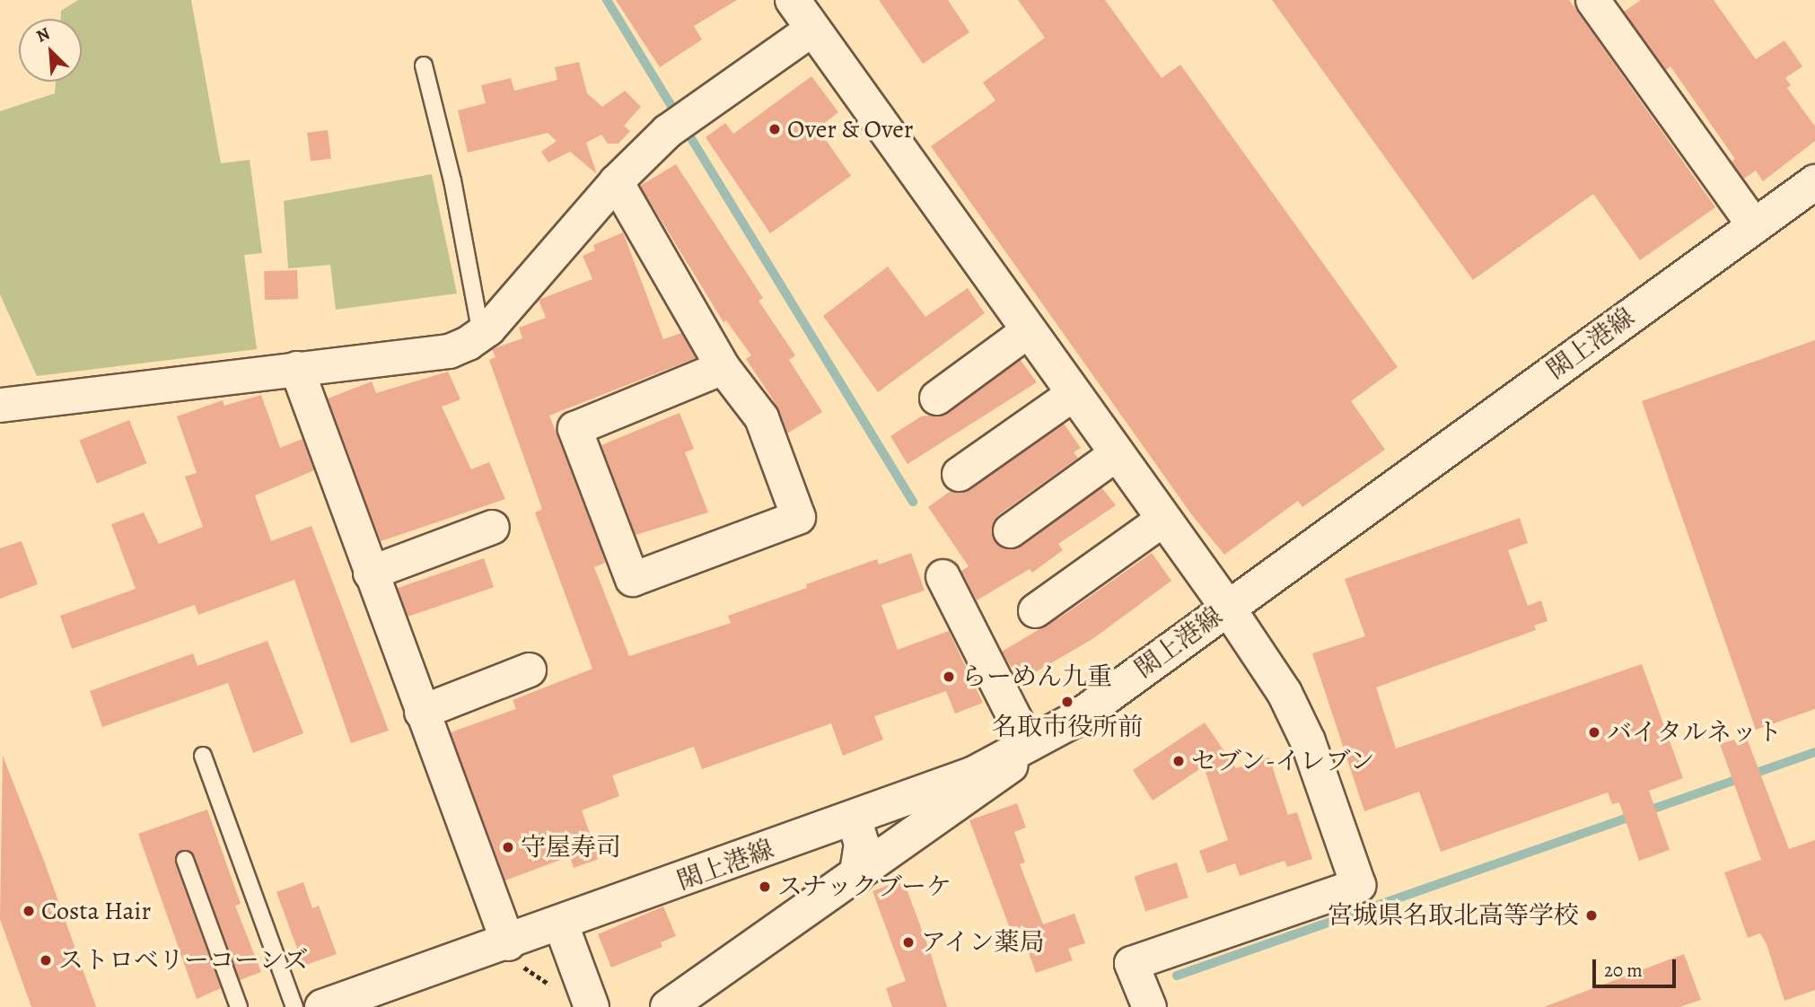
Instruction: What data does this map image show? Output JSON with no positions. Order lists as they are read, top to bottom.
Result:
{
  "streets": {
    "main road": ["閖上港線"]
  },
  "places": [
    "Over & Over",
    "らーめん九重",
    "名取市役所前",
    "バイタルネット",
    "セブン-イレブン",
    "守屋寿司",
    "スナックブーケ",
    "Costa Hair",
    "宮城県名取北高等学校",
    "アイン薬局",
    "ストロベリーコーンズ"
  ],
  "scale_bar": "20 m",
  "north": "top left"
}
